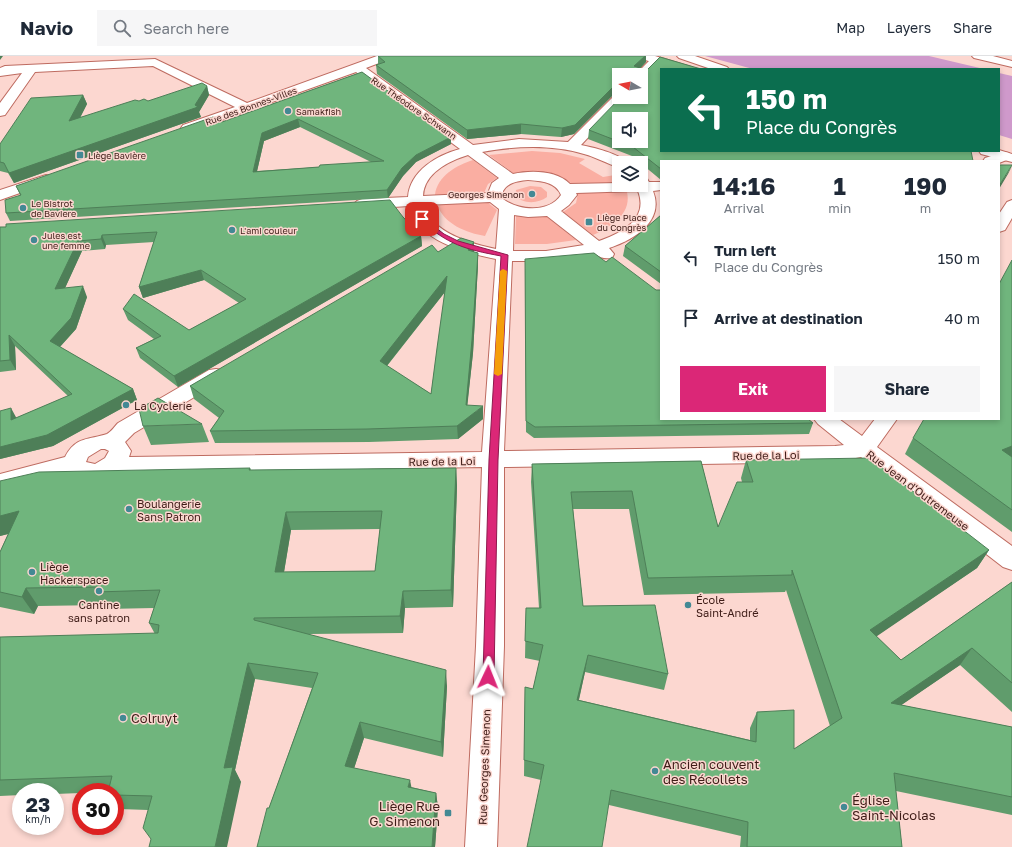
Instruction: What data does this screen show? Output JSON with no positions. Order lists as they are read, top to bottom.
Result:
{
  "streets": {
    "street": [
      "Rue des Bonnes-Villes",
      "Rue Théodore Schwann",
      "Rue de la Loi",
      "Rue Jean d'Outremeuse",
      "Rue Georges Simenon"
    ]
  },
  "crossings": [
    ["Rue des Bonnes-Villes", "Rue Théodore Schwann"],
    ["Rue de la Loi", "Rue Jean d'Outremeuse"],
    ["Rue de la Loi", "Rue Georges Simenon"]
  ],
  "places": {
    "other": [
      "Samakfish",
      "Georges Simenon",
      "Le Bistrot de Baviere",
      "L'ami couleur",
      "Jules est une femme",
      "La Cyclerie",
      "Boulangerie Sans Patron",
      "Liège Hackerspace",
      "Cantine sans patron",
      "École Saint-André",
      "Colruyt",
      "Ancien couvent des Récollets",
      "Église Saint-Nicolas"
    ],
    "transit": ["Liège Bavière", "Liège Place du Congrès", "Liège Rue G. Simenon"]
  },
  "north": "left",
  "page": {
    "header": "Navio",
    "search": "Search here",
    "nav": ["Map", "Layers", "Share"],
    "turn": ["150 m", "Place du Congrès"],
    "eta": [
      "14:16",
      "Arrival",
      "1",
      "min",
      "190",
      "m"
    ],
    "list": [
      {
        "name": "Turn left",
        "note": "Place du Congrès",
        "value": "150 m"
      },
      {
        "name": "Arrive at destination",
        "value": "40 m"
      }
    ],
    "buttons": ["Exit", "Share"],
    "speed": "23 km/h",
    "limit": "30"
  }
}
